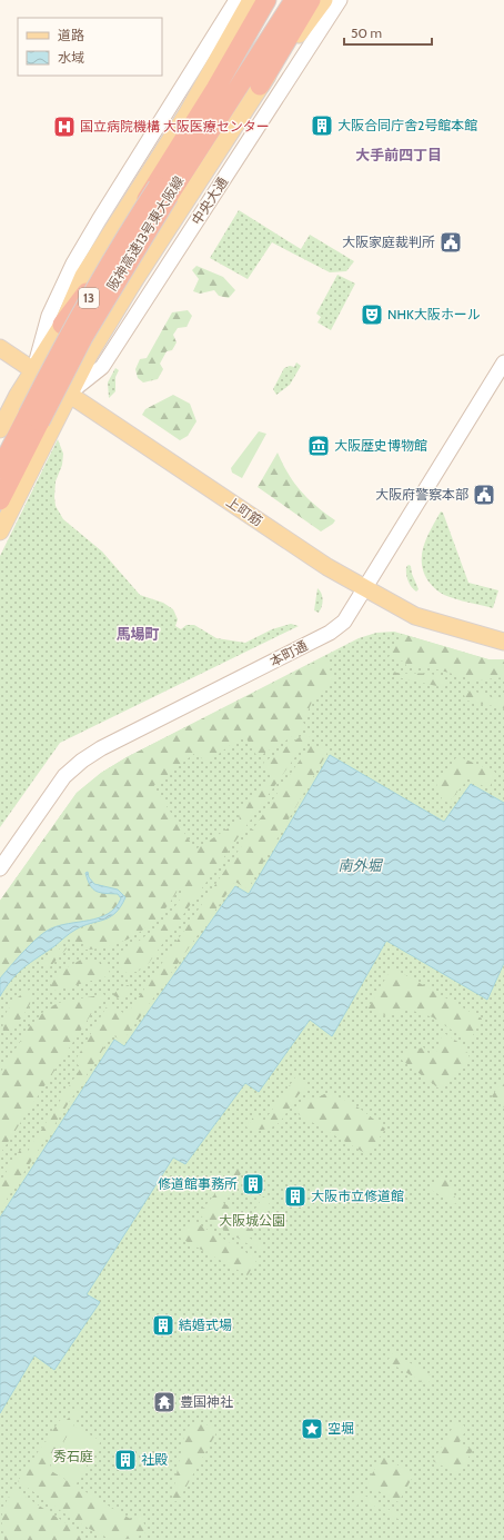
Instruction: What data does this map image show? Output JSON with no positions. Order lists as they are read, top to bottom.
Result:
{
  "streets": {
    "highway": ["阪神高速13号東大阪線", "13"],
    "main road": ["中央大通", "上町筋"],
    "street": ["本町通"]
  },
  "crossings": [
    ["中央大通", "上町筋"],
    ["上町筋", "本町通"]
  ],
  "districts": ["大手前四丁目", "馬場町"],
  "water": ["南外堀"],
  "parks": ["大阪城公園", "秀石庭"],
  "places": {
    "building": [
      "大阪合同庁舎2号館本館",
      "修道館事務所",
      "大阪市立修道館",
      "結婚式場",
      "社殿"
    ],
    "hospital": ["国立病院機構 大阪医療センター"],
    "public building": ["大阪家庭裁判所", "大阪府警察本部"],
    "theatre": ["NHK大阪ホール"],
    "museum": ["大阪歴史博物館"],
    "temple": ["豊国神社"],
    "place": ["空堀"]
  },
  "legend": ["道路", "水域"],
  "scale_bar": "50 m"
}
